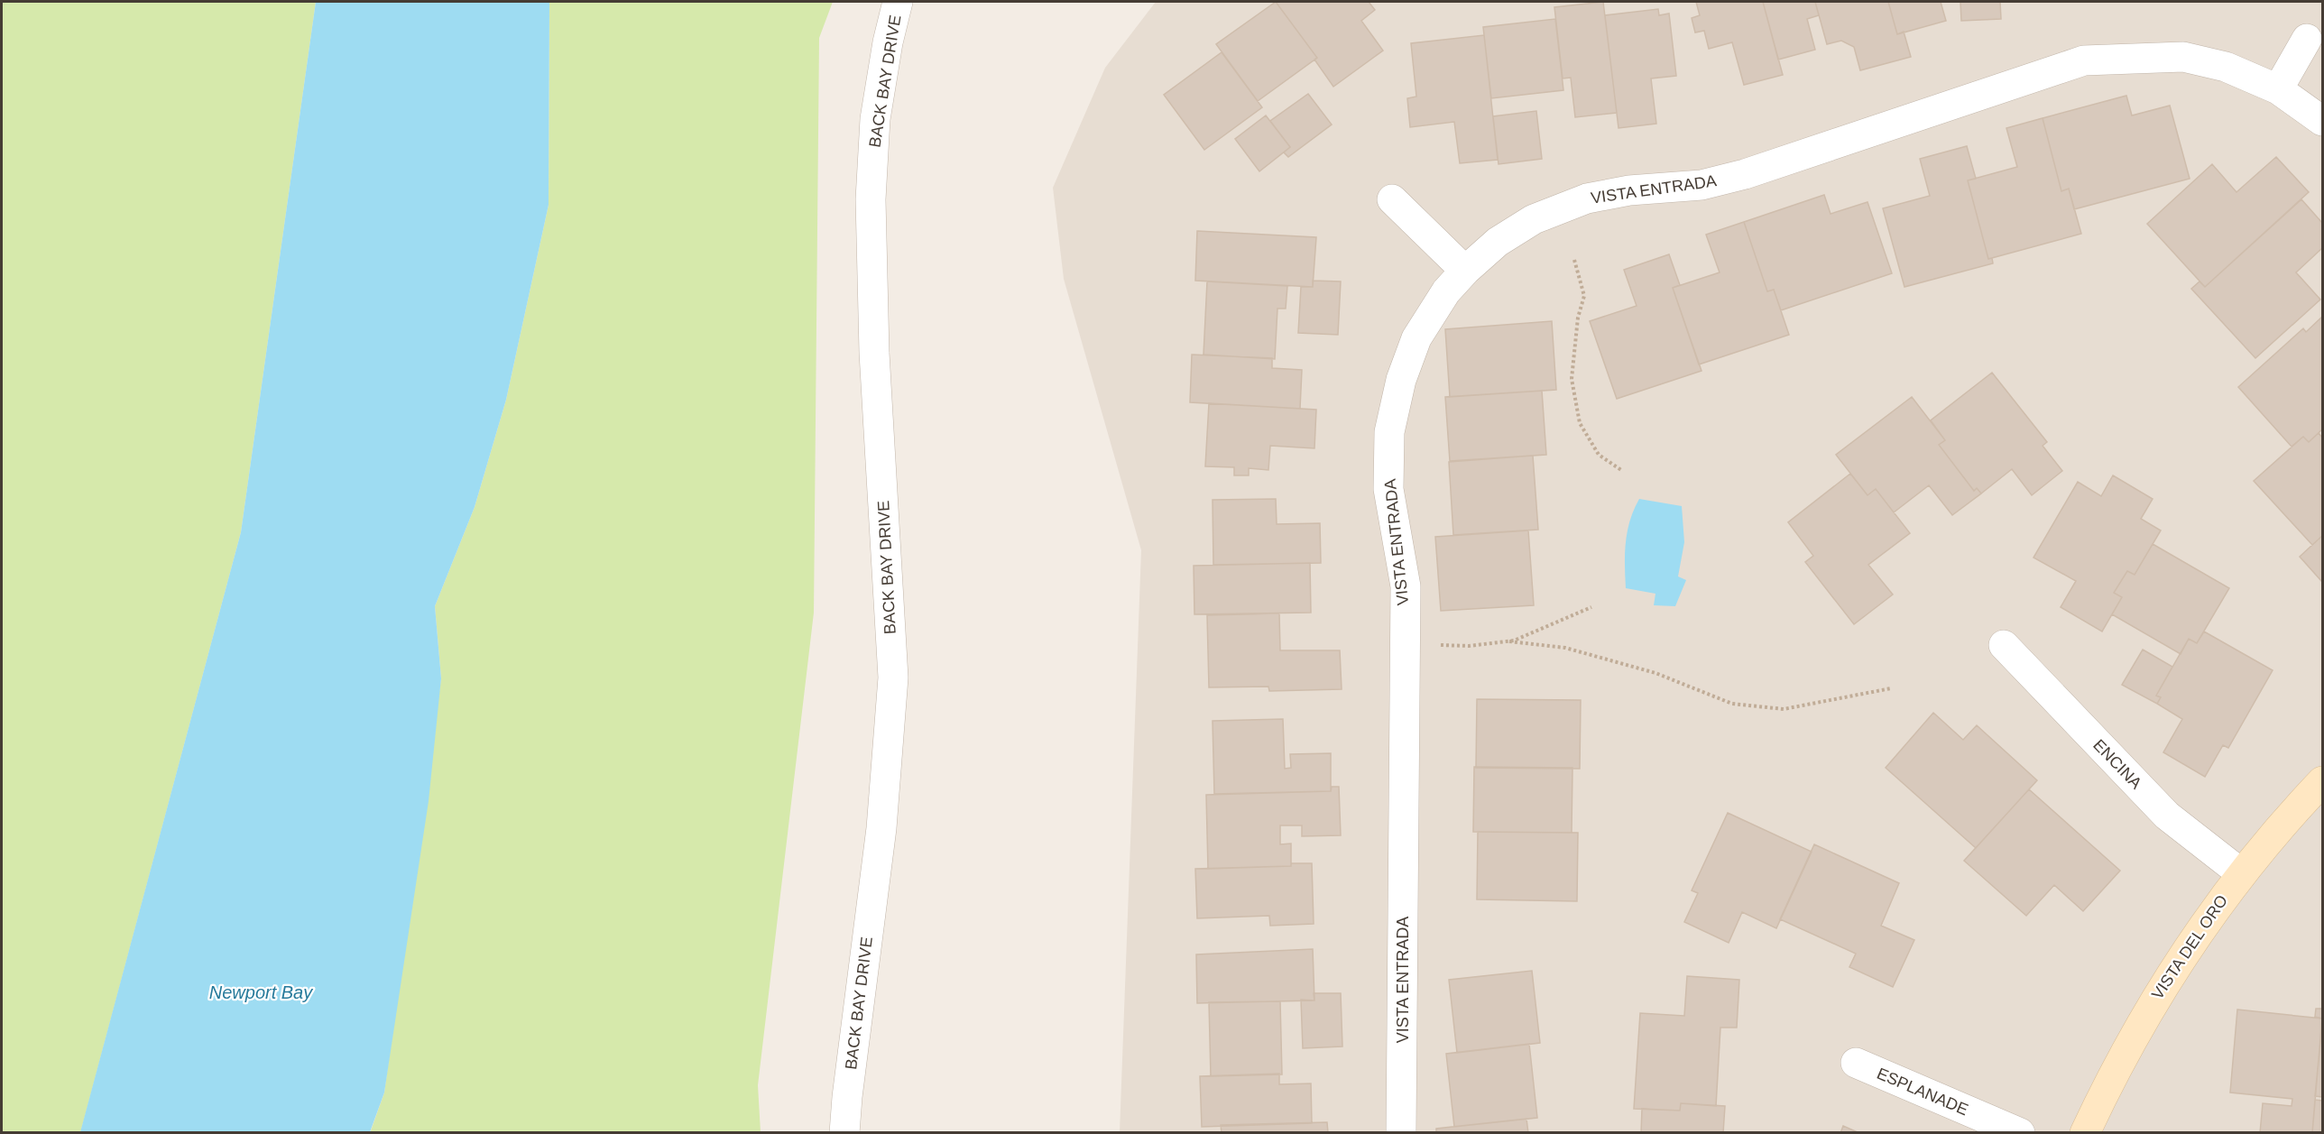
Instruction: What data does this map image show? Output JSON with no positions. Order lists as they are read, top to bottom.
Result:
{
  "streets": {
    "street": [
      "BACK BAY DRIVE",
      "VISTA ENTRADA",
      "ENCINA",
      "VISTA DEL ORO",
      "ESPLANADE"
    ]
  },
  "crossings": [
    ["ENCINA", "VISTA DEL ORO"]
  ],
  "water": ["Newport Bay"]
}
